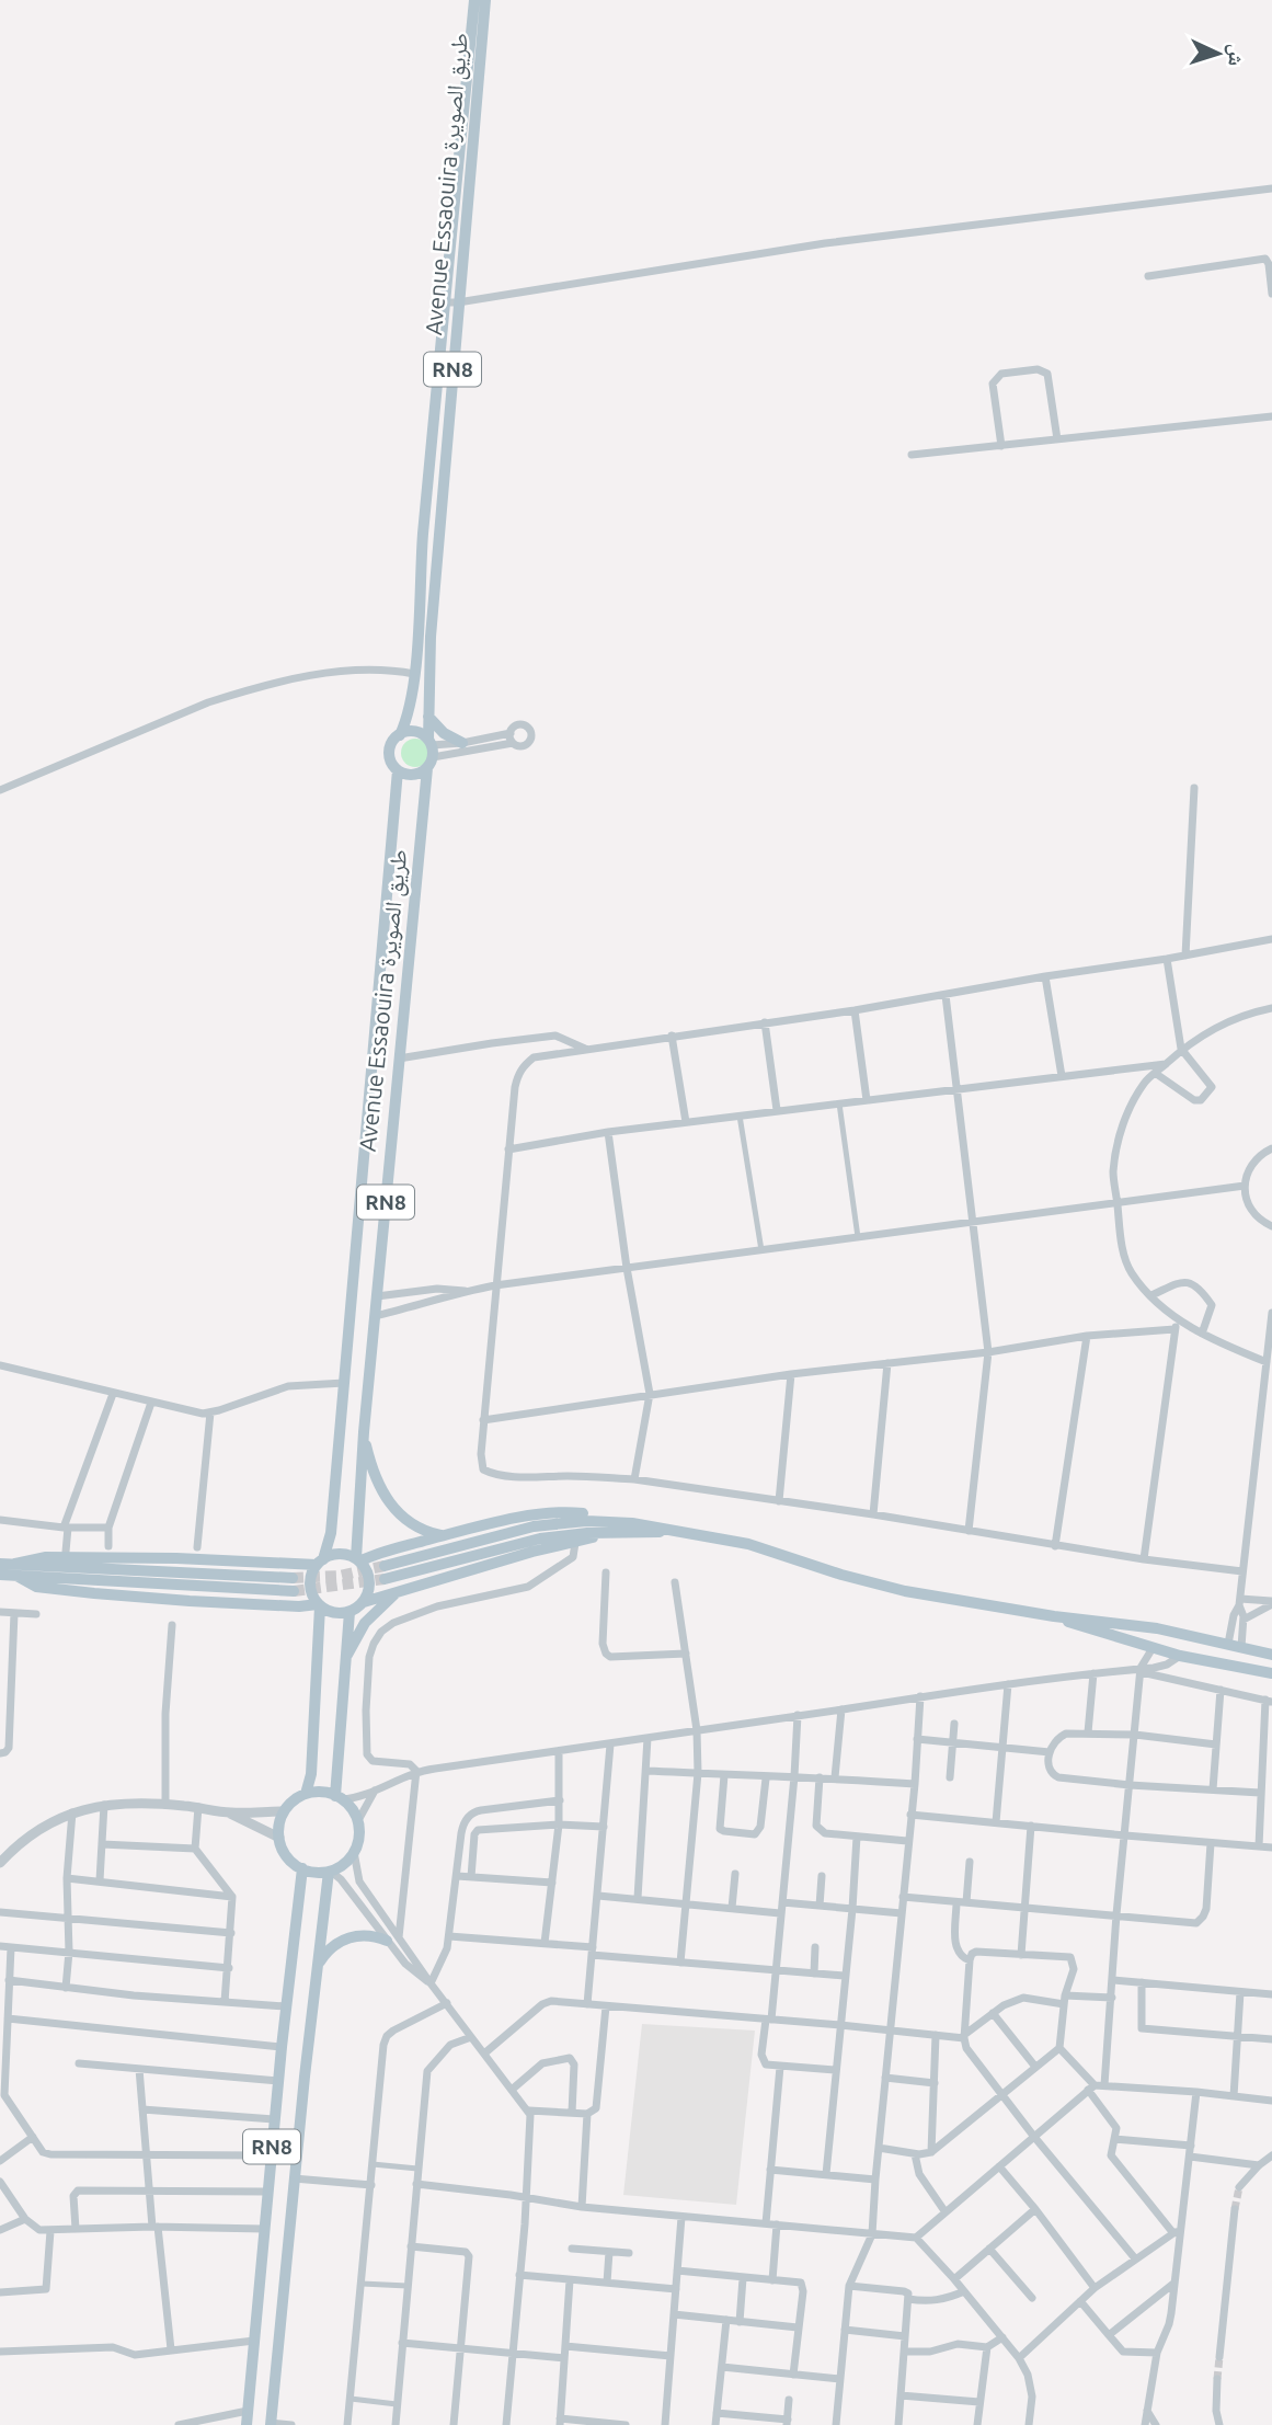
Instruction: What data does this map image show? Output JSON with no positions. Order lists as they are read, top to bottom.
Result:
{
  "streets": {
    "main road": ["Avenue Essaouira طريق الصويرة", "RN8"]
  },
  "crossings": [
    ["Avenue Essaouira طريق الصويرة", "RN8"]
  ],
  "north": "right"
}
